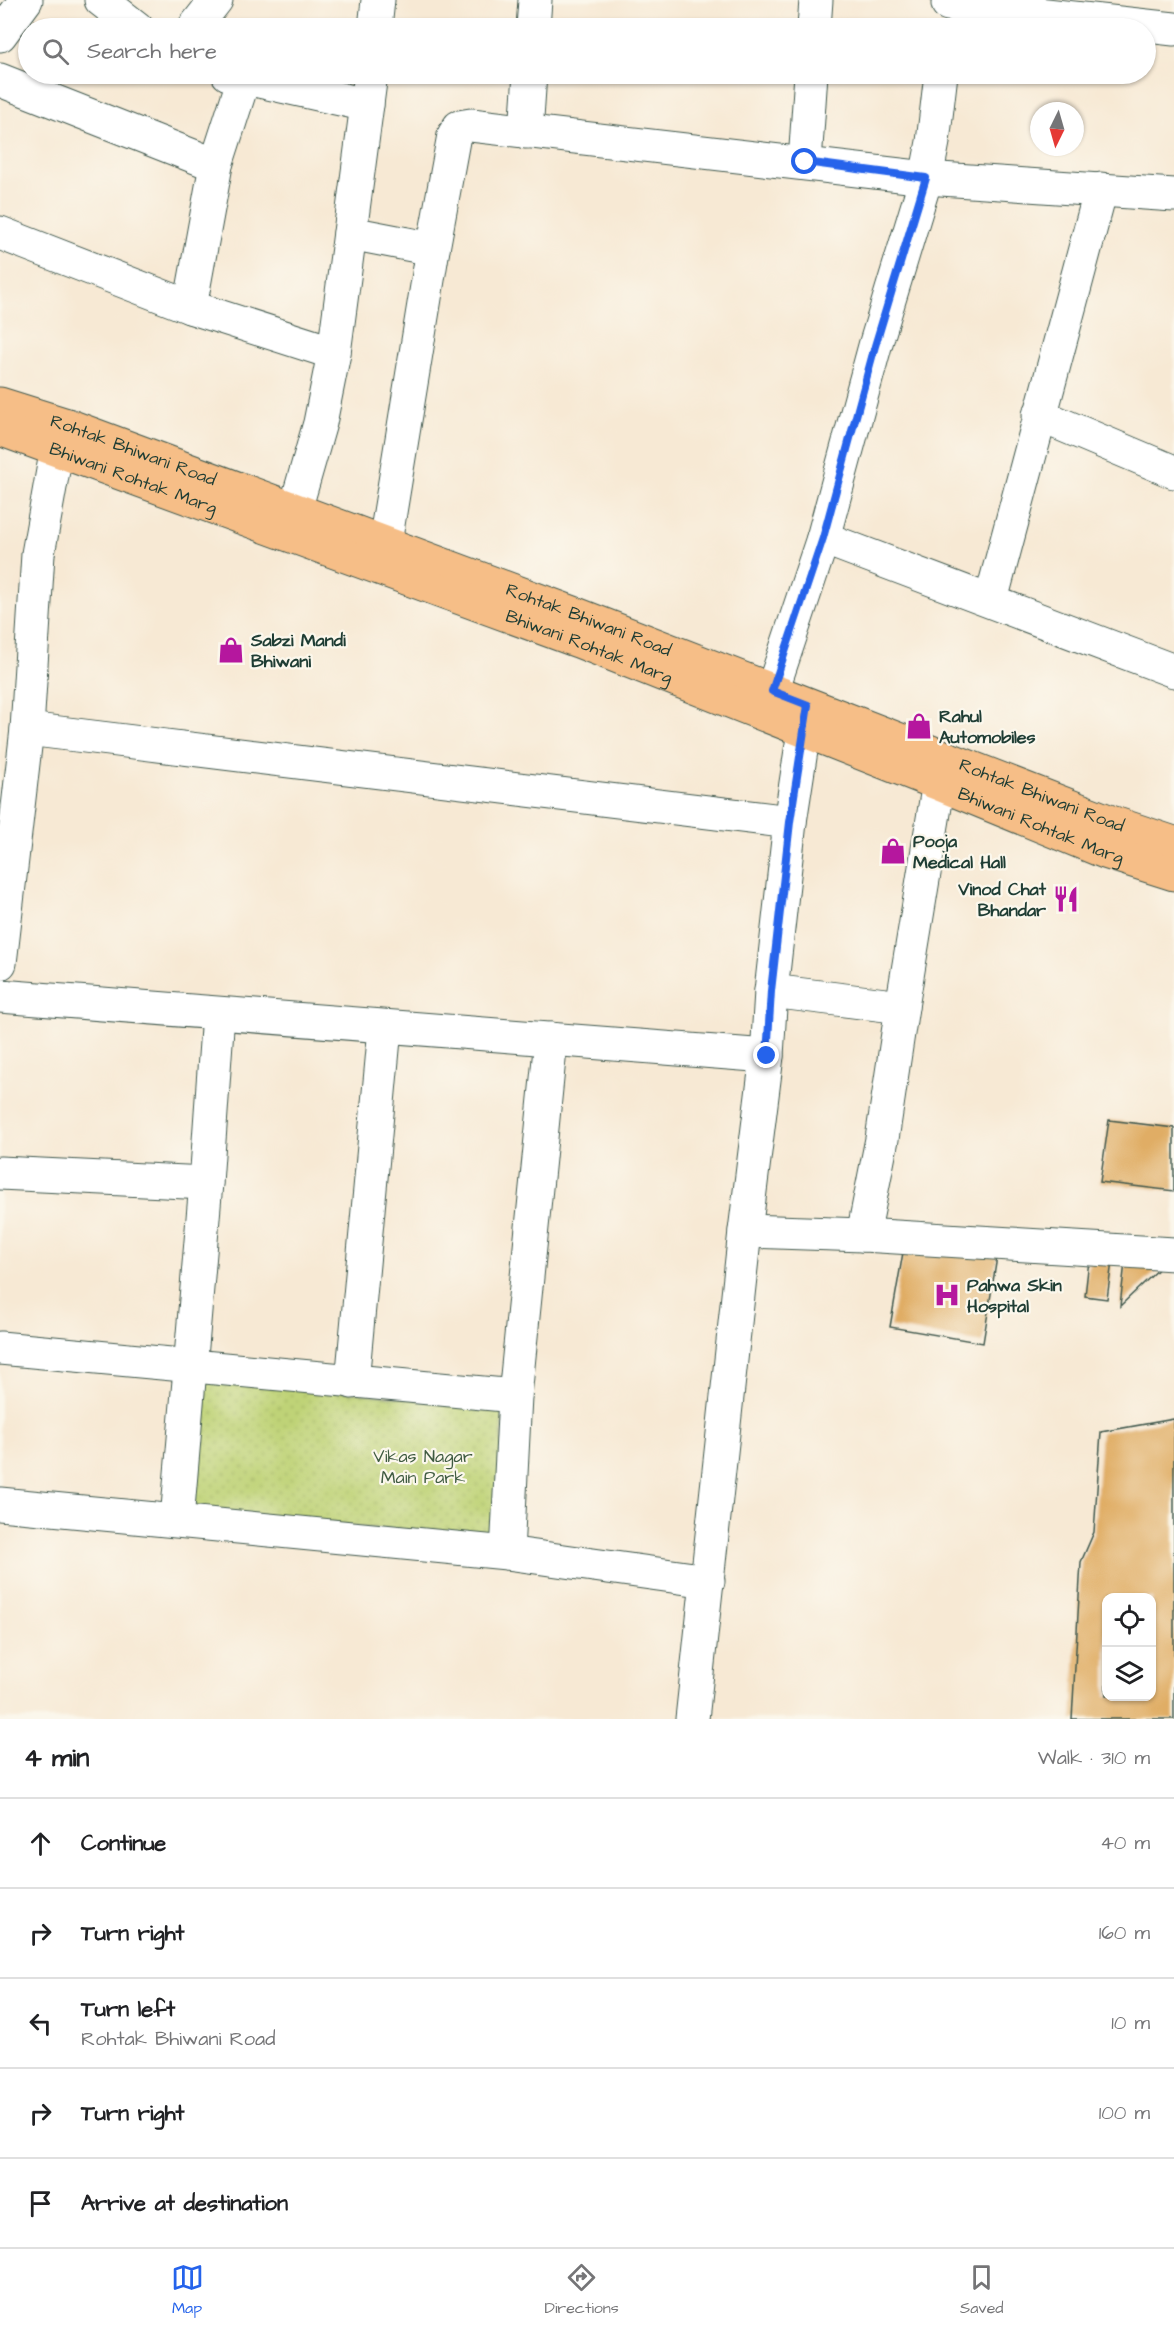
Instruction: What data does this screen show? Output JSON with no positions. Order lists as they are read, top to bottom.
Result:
{
  "streets": {
    "main road": ["Rohtak Bhiwani Road", "Bhiwani Rohtak Marg"]
  },
  "crossings": [
    ["Rohtak Bhiwani Road", "Bhiwani Rohtak Marg"]
  ],
  "parks": ["Vikas Nagar Main Park"],
  "places": {
    "shop": ["Sabzi Mandi Bhiwani", "Rahul Automobiles", "Pooja Medical Hall"],
    "restaurant": ["Vinod Chat Bhandar"],
    "hospital": ["Pahwa Skin Hospital"]
  },
  "north": "bottom",
  "page": {
    "search": "Search here",
    "heading": ["4 min", "Walk · 310 m"],
    "list": [
      ["Continue", "40 m"],
      ["Turn right", "160 m"],
      ["Turn left", "Rohtak Bhiwani Road", "10 m"],
      ["Turn right", "100 m"],
      "Arrive at destination"
    ],
    "nav": ["Map", "Directions", "Saved"]
  }
}
